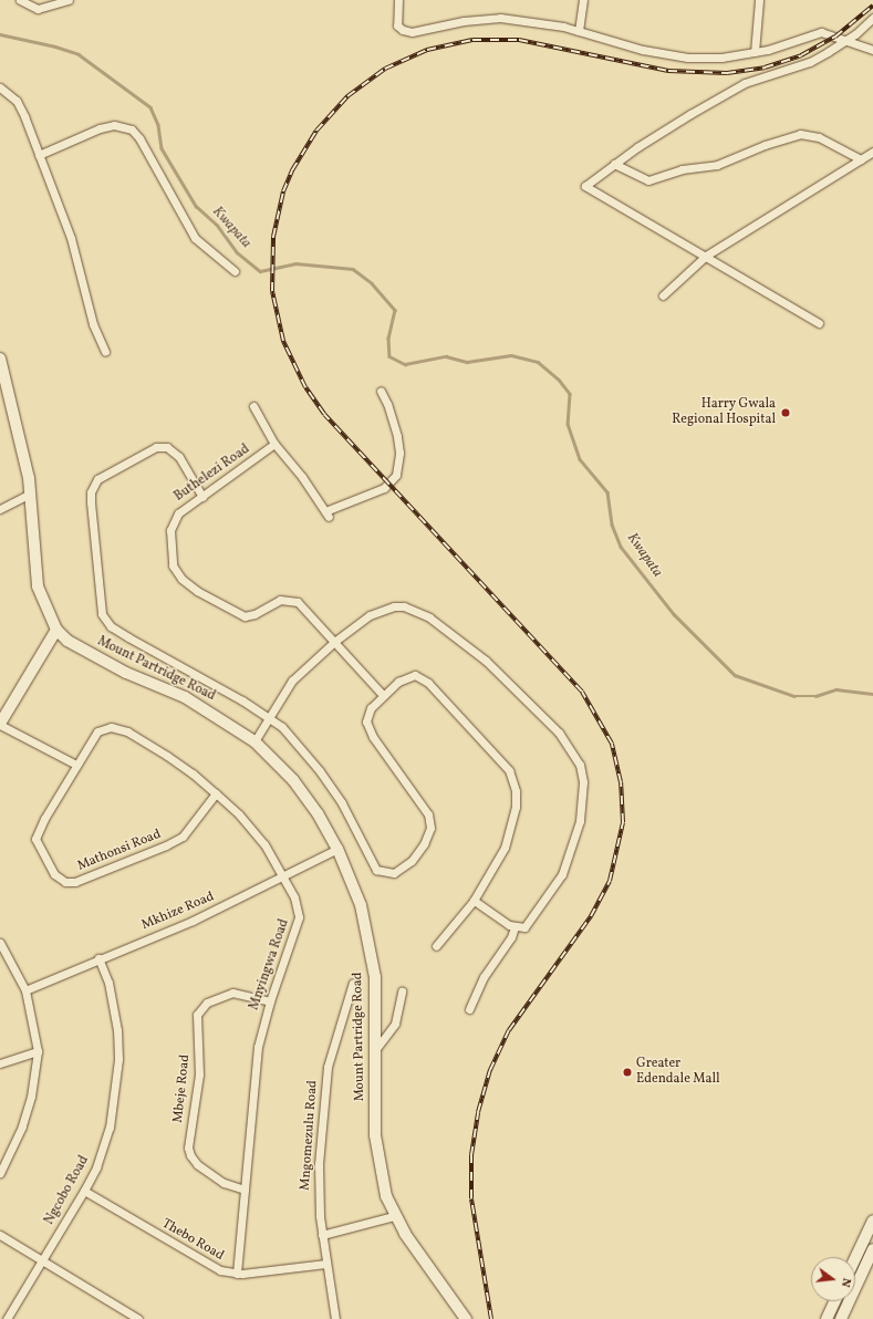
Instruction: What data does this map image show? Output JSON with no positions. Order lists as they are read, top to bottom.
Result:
{
  "streets": {
    "street": [
      "Buthelezi Road",
      "Mount Partridge Road",
      "Mathonsi Road",
      "Mkhize Road",
      "Mnyingwa Road",
      "Mbeje Road",
      "Mngomezulu Road",
      "Ngcobo Road",
      "Thebo Road"
    ]
  },
  "crossings": [
    ["Mount Partridge Road", "Mkhize Road"],
    ["Mathonsi Road", "Mnyingwa Road"],
    ["Mkhize Road", "Mnyingwa Road"],
    ["Mkhize Road", "Ngcobo Road"],
    ["Mnyingwa Road", "Mbeje Road"],
    ["Mnyingwa Road", "Thebo Road"],
    ["Mngomezulu Road", "Thebo Road"],
    ["Ngcobo Road", "Thebo Road"]
  ],
  "water": ["Kwapata"],
  "places": ["Harry Gwala Regional Hospital", "Greater Edendale Mall"],
  "north": "right"
}
